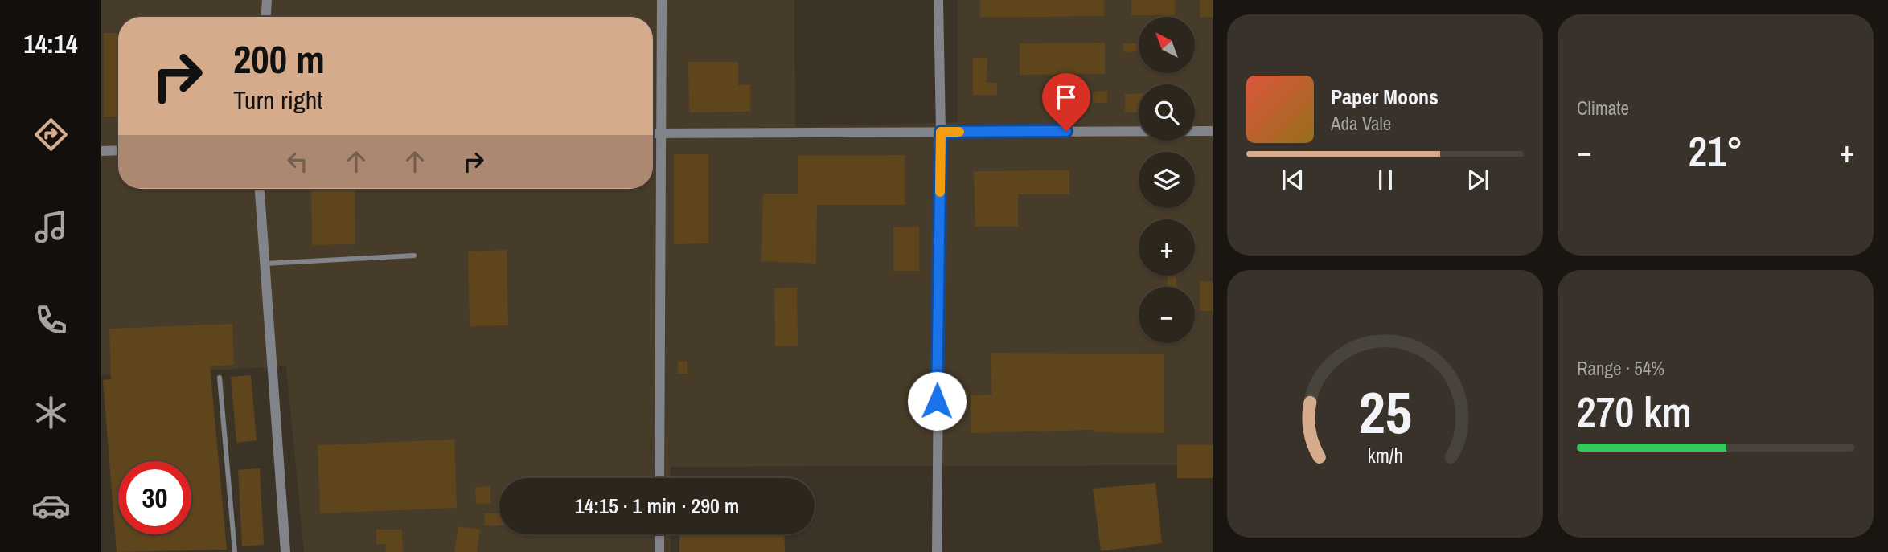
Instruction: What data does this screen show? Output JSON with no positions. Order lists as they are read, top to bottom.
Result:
{
  "north": "top left",
  "page": {
    "tabs": "14:14",
    "tile": [
      "Climate",
      ["Range · 54%", "270 km"]
    ],
    "map_buttons": ["+", "−"],
    "turn": ["200 m", "Turn right"],
    "song": ["Paper Moons", "Ada Vale"],
    "heat": ["−", "21°", "+"],
    "limit": "30",
    "trip": "14:15 · 1 min · 290 m",
    "gauge": ["25", "km/h"]
  }
}
